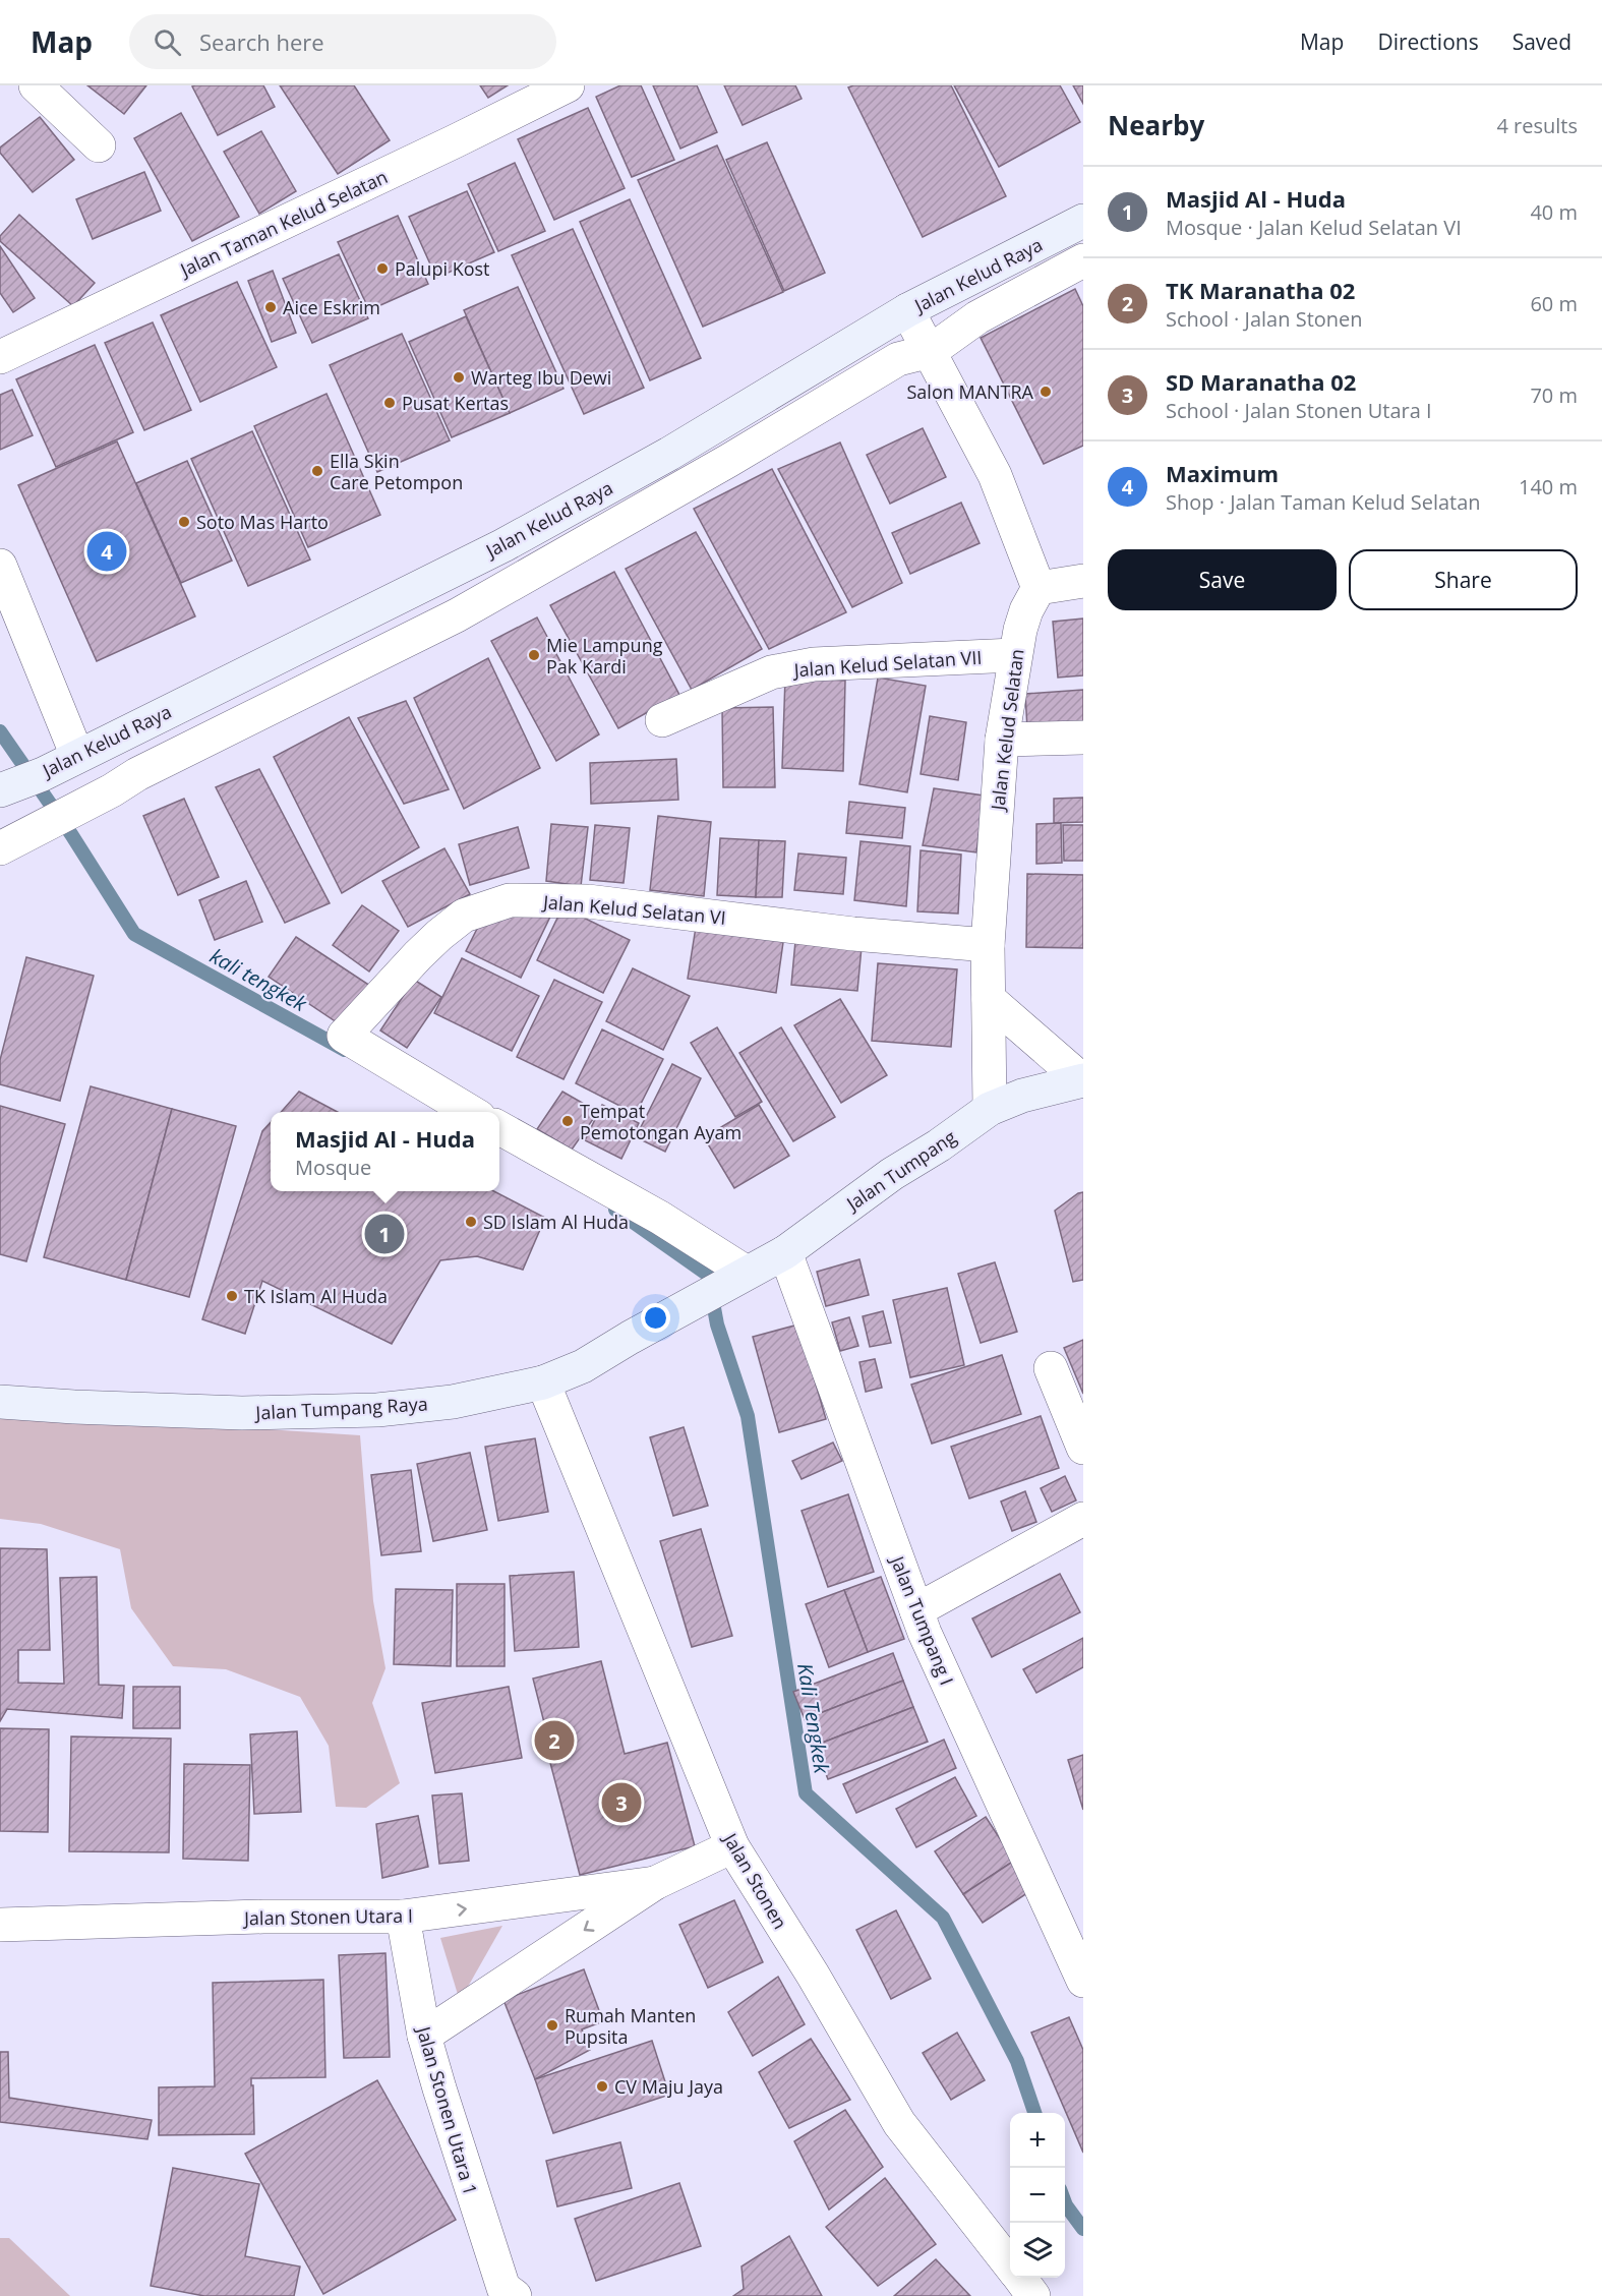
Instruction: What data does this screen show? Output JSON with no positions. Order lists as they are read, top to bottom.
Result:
{
  "streets": {
    "main road": ["Jalan Kelud Raya", "Jalan Tumpang", "Jalan Tumpang Raya"],
    "street": [
      "Jalan Taman Kelud Selatan",
      "Jalan Kelud Selatan VII",
      "Jalan Kelud Selatan",
      "Jalan Kelud Selatan VI",
      "Jalan Tumpang I",
      "Jalan Stonen",
      "Jalan Stonen Utara I",
      "Jalan Stonen Utara 1"
    ]
  },
  "crossings": [
    ["Jalan Kelud Selatan VII", "Jalan Kelud Selatan"],
    ["Jalan Kelud Selatan", "Jalan Kelud Selatan VI"],
    ["Jalan Kelud Selatan", "Jalan Tumpang"],
    ["Jalan Tumpang", "Jalan Tumpang Raya"],
    ["Jalan Tumpang", "Jalan Tumpang I"],
    ["Jalan Tumpang Raya", "Jalan Stonen"],
    ["Jalan Stonen", "Jalan Stonen Utara I"],
    ["Jalan Stonen Utara I", "Jalan Stonen Utara 1"]
  ],
  "water": ["kali tengkek", "Kali Tengkek"],
  "places": [
    "Palupi Kost",
    "Aice Eskrim",
    "Warteg Ibu Dewi",
    "Salon MANTRA",
    "Pusat Kertas",
    "Ella Skin Care Petompon",
    "Soto Mas Harto",
    "Mie Lampung Pak Kardi",
    "Tempat Pemotongan Ayam",
    "SD Islam Al Huda",
    "TK Islam Al Huda",
    "Rumah Manten Pupsita",
    "CV Maju Jaya"
  ],
  "page": {
    "header": "Map",
    "search": "Search here",
    "nav": ["Map", "Directions", "Saved"],
    "heading": ["Nearby", "4 results"],
    "list": [
      {
        "mark": "1",
        "name": "Masjid Al - Huda",
        "note": "Mosque · Jalan Kelud Selatan VI",
        "value": "40 m"
      },
      {
        "mark": "2",
        "name": "TK Maranatha 02",
        "note": "School · Jalan Stonen",
        "value": "60 m"
      },
      {
        "mark": "3",
        "name": "SD Maranatha 02",
        "note": "School · Jalan Stonen Utara I",
        "value": "70 m"
      },
      {
        "mark": "4",
        "name": "Maximum",
        "note": "Shop · Jalan Taman Kelud Selatan",
        "value": "140 m"
      }
    ],
    "pins": [
      "4",
      "1",
      "2",
      "3"
    ],
    "buttons": ["Save", "Share"],
    "popup": ["Masjid Al - Huda", "Mosque"],
    "map_buttons": ["+", "−"]
  }
}
